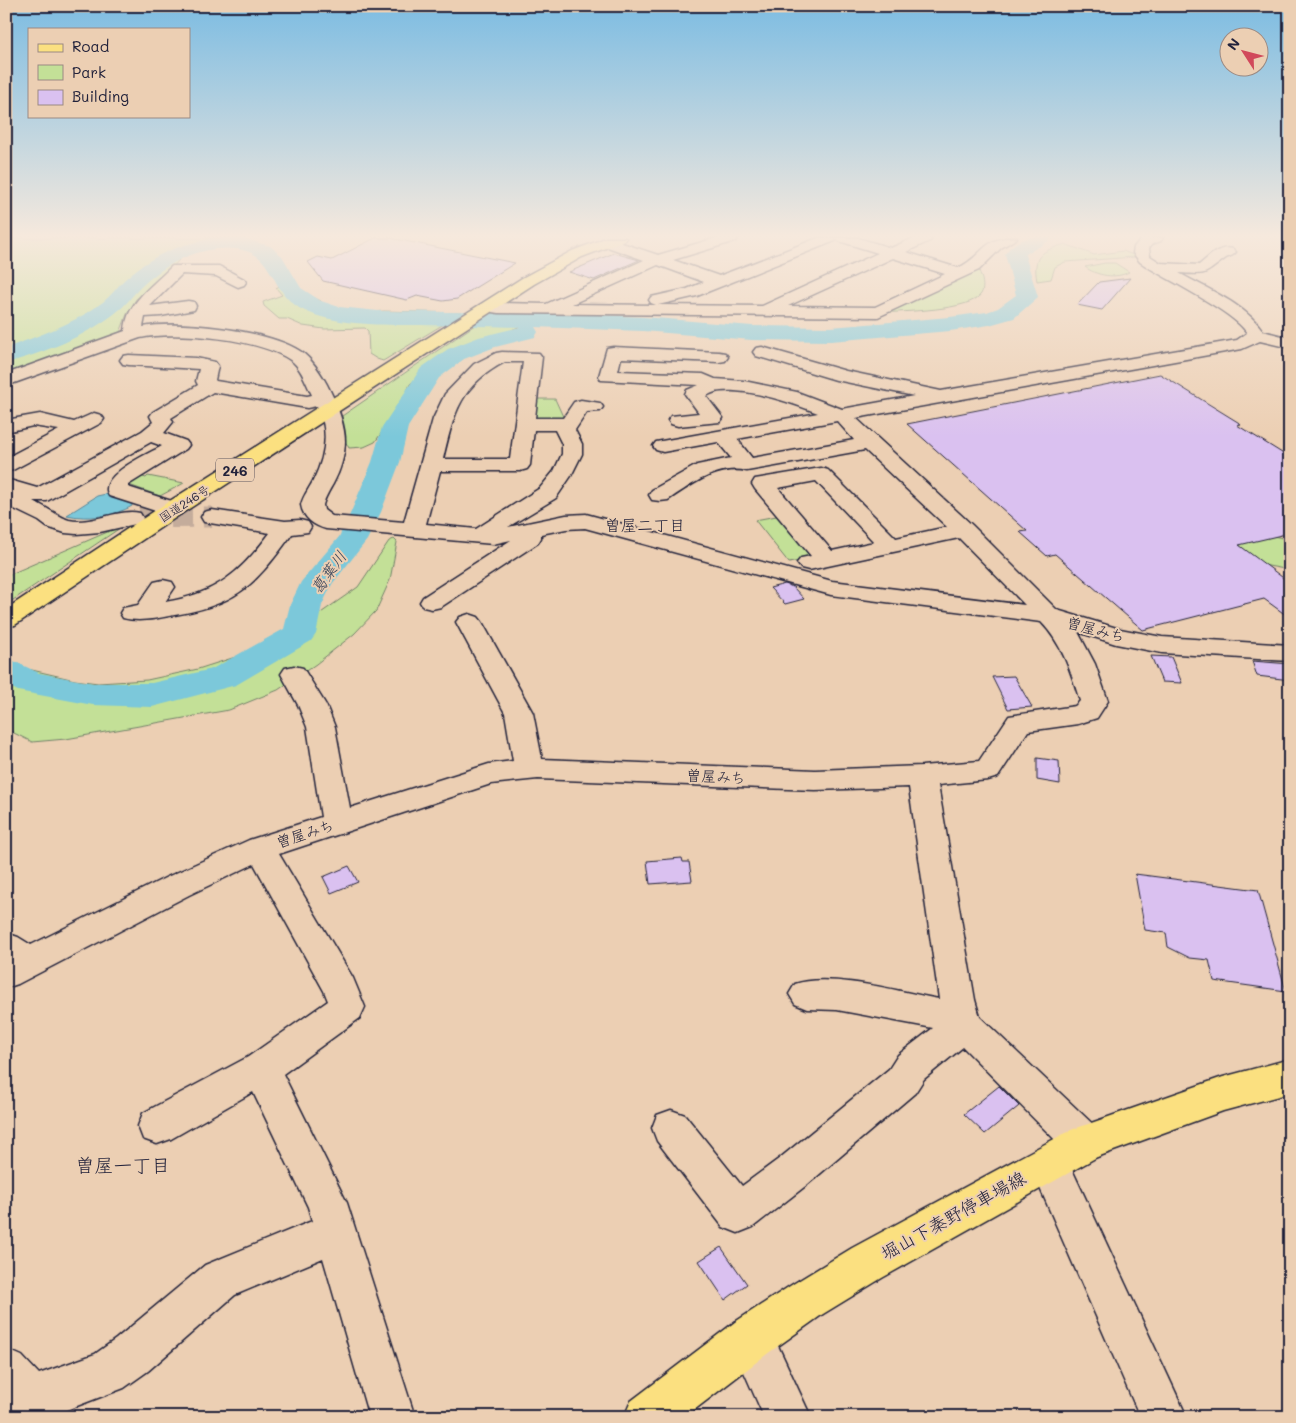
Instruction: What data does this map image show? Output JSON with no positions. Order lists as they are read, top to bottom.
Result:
{
  "streets": {
    "main road": ["246", "国道246号", "堀山下秦野停車場線"],
    "street": ["曽屋みち"]
  },
  "districts": ["曽屋二丁目", "曽屋一丁目"],
  "water": ["葛葉川"],
  "legend": ["Road", "Park", "Building"],
  "north": "top left"
}
